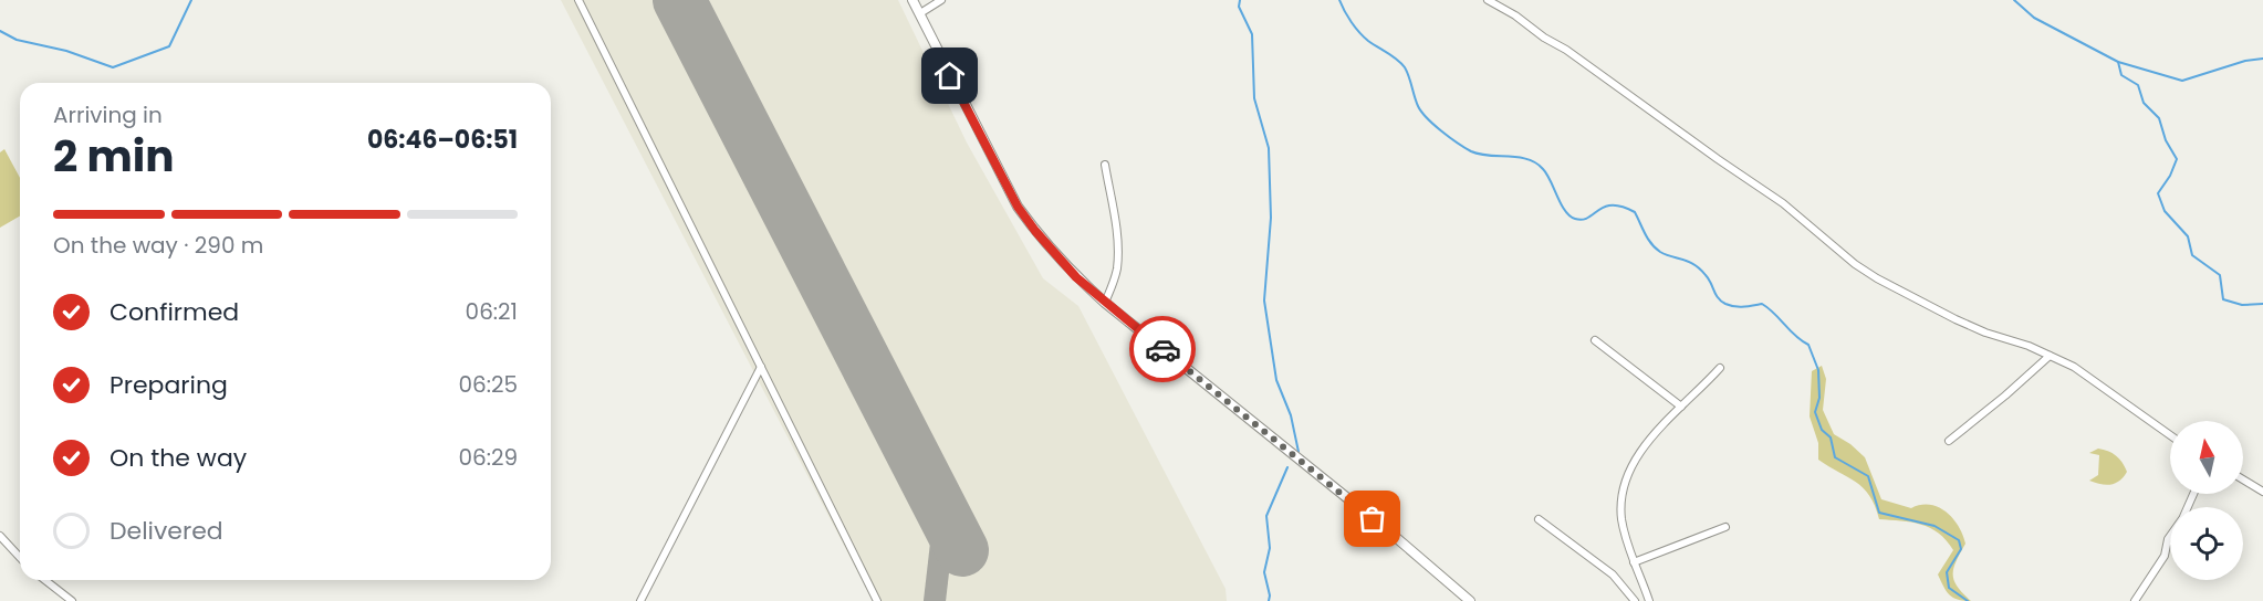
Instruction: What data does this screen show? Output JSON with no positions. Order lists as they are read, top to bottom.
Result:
{
  "north": "top",
  "page": {
    "heading": ["2 min", "Arriving in", "06:46–06:51"],
    "bar": "On the way · 290 m",
    "list": [
      ["Confirmed", "06:21"],
      ["Preparing", "06:25"],
      ["On the way", "06:29"],
      "Delivered"
    ]
  }
}
